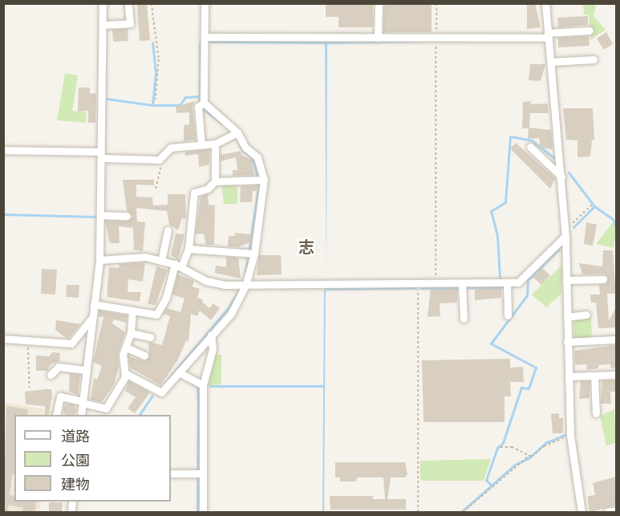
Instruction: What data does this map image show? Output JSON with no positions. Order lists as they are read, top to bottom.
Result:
{
  "districts": ["志"],
  "legend": ["道路", "公園", "建物"]
}
